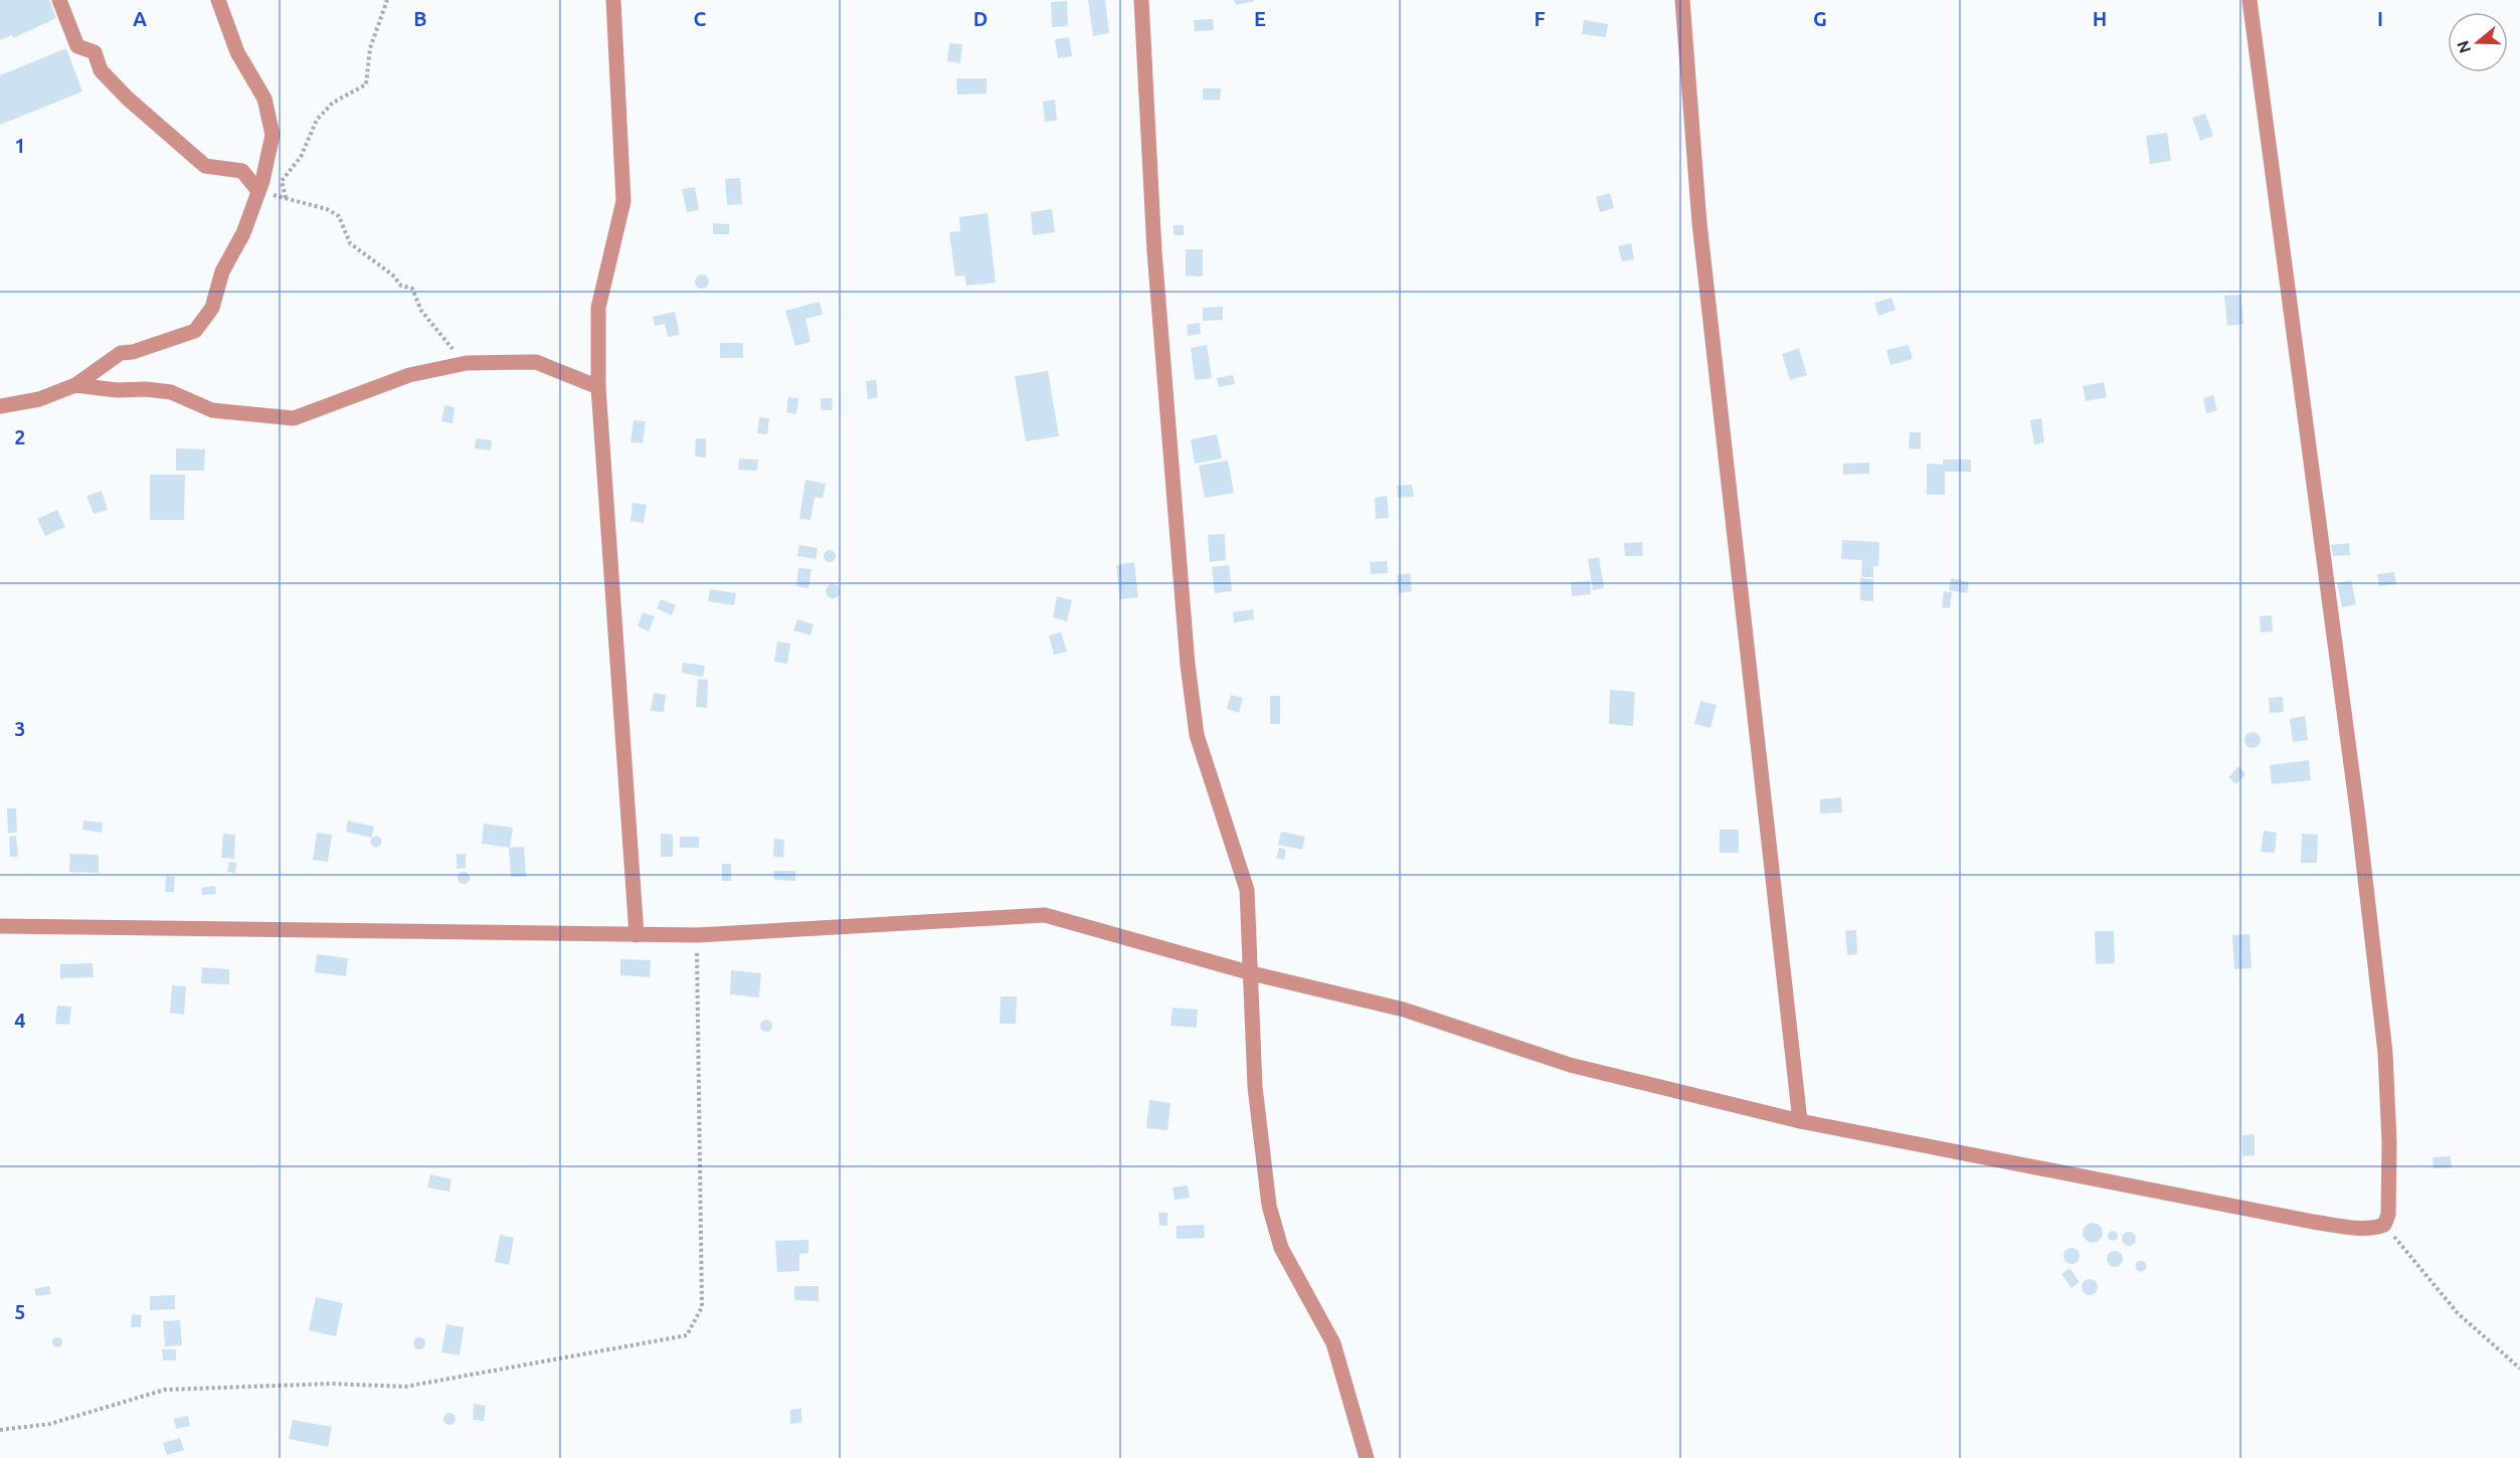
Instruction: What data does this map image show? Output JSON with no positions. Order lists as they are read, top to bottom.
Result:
{
  "north": "left",
  "grid": {
    "columns": [
      "A",
      "B",
      "C",
      "D",
      "E",
      "F",
      "G",
      "H",
      "I"
    ],
    "rows": [
      "1",
      "2",
      "3",
      "4",
      "5"
    ]
  }
}
